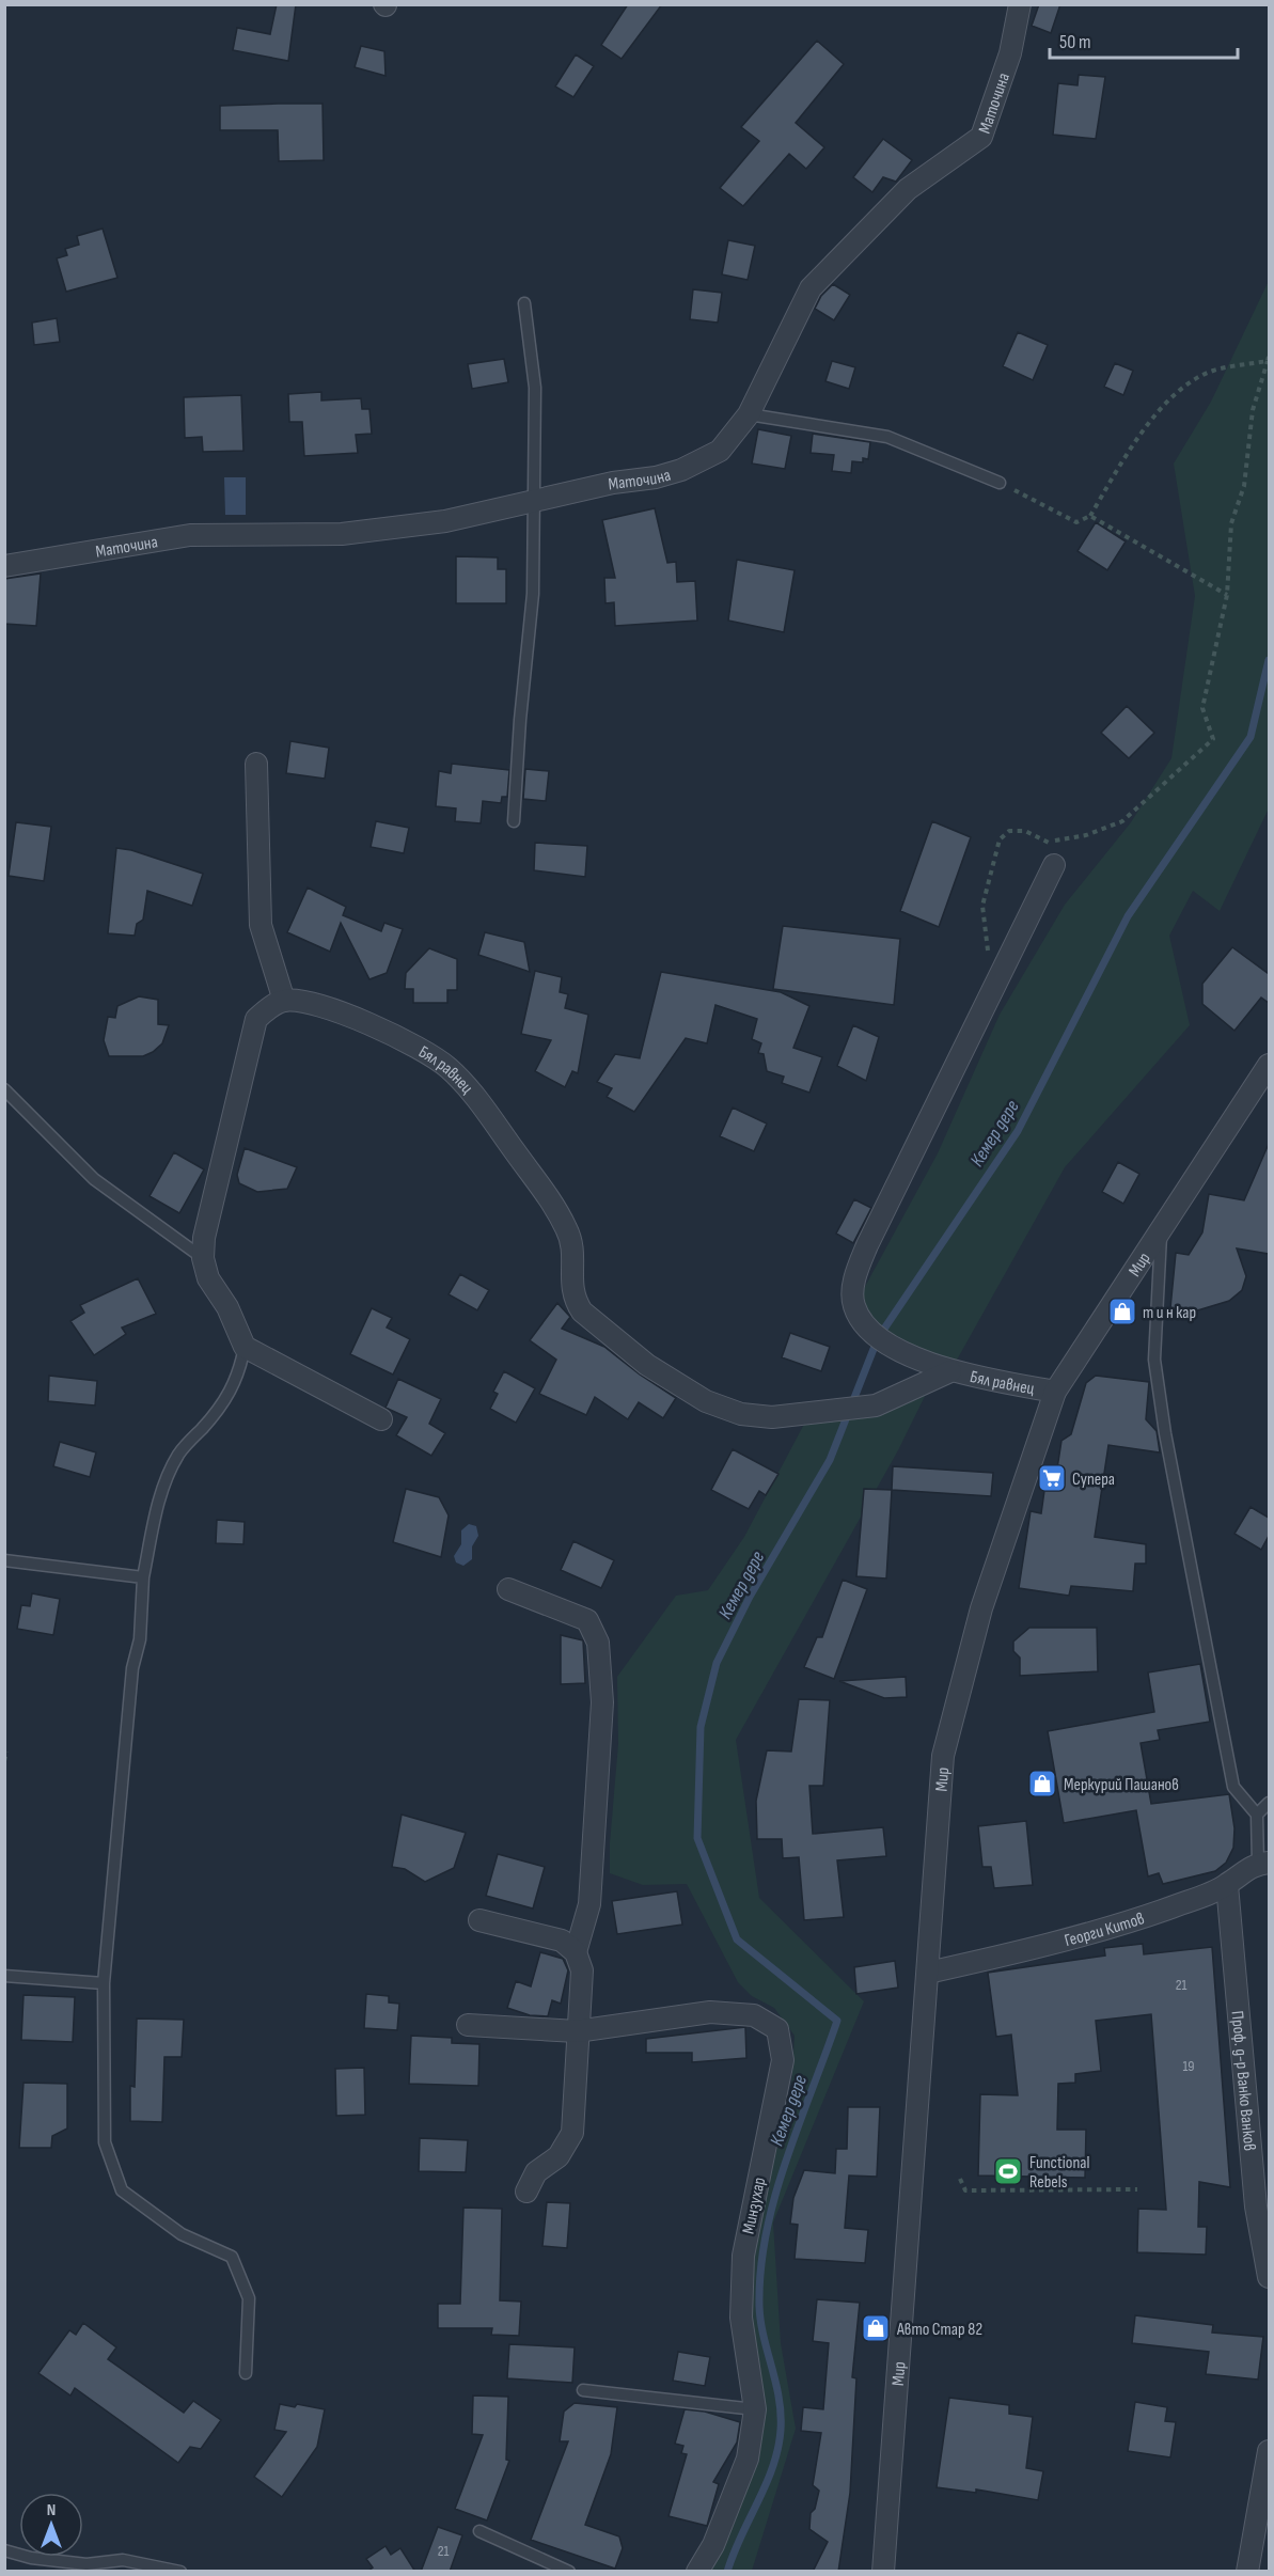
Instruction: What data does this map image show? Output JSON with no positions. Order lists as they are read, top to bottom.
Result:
{
  "streets": {
    "street": [
      "Маточина",
      "Бял равнец",
      "Мир",
      "Георги Китов",
      "Проф. д-р Ванко Ванков",
      "Минзухар"
    ]
  },
  "crossings": [
    ["Бял равнец", "Мир"],
    ["Мир", "Георги Китов"],
    ["Георги Китов", "Проф. д-р Ванко Ванков"]
  ],
  "water": ["Кемер дере"],
  "places": {
    "shop": ["т и н кар", "Меркурий Пашанов", "Авто Стар 82"],
    "supermarket": ["Супера"],
    "sports": ["Functional Rebels"]
  },
  "house_numbers": ["21", "19", "21"],
  "scale_bar": "50 m",
  "north": "top"
}
